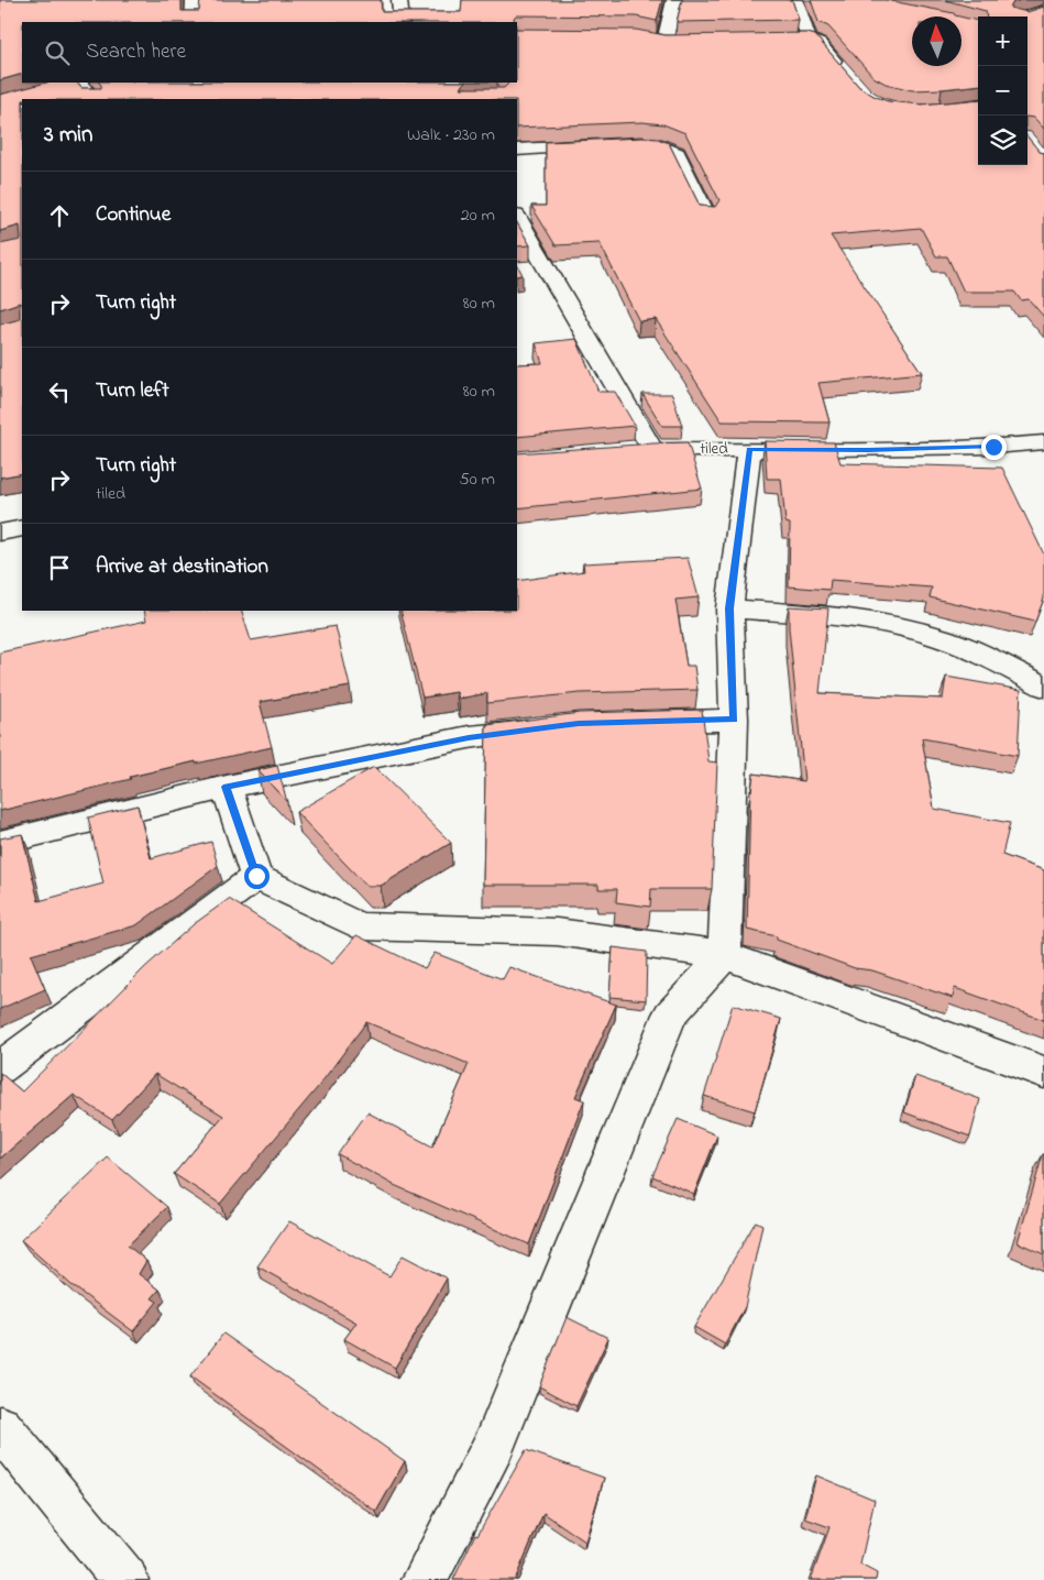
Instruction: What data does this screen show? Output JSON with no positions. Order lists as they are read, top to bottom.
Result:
{
  "streets": {
    "street": ["tiled"]
  },
  "north": "top",
  "page": {
    "map_buttons": ["+", "−"],
    "search": "Search here",
    "heading": ["3 min", "Walk · 230 m"],
    "list": [
      ["Continue", "20 m"],
      ["Turn right", "80 m"],
      ["Turn left", "80 m"],
      ["Turn right", "tiled", "50 m"],
      "Arrive at destination"
    ]
  }
}
